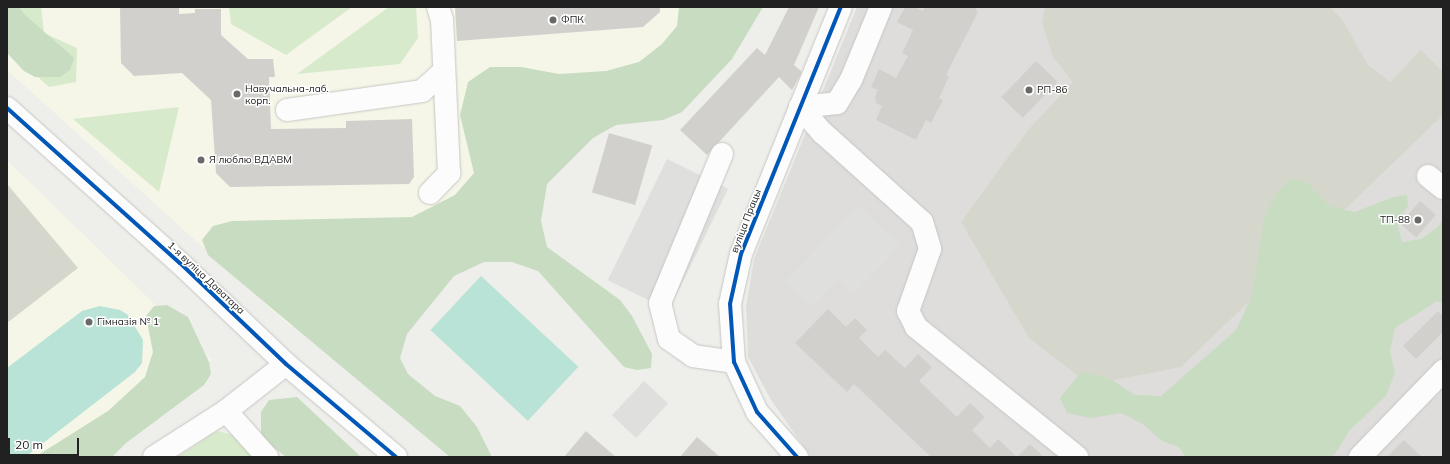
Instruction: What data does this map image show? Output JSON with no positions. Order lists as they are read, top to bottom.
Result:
{
  "streets": {
    "street": ["вуліца Працы", "1-я вуліца Даватара"]
  },
  "places": [
    "ФПК",
    "РП-86",
    "Навучальна-лаб. корп.",
    "Я люблю ВДАВМ",
    "ТП-88",
    "Гімназія № 1"
  ],
  "scale_bar": "20 m"
}
